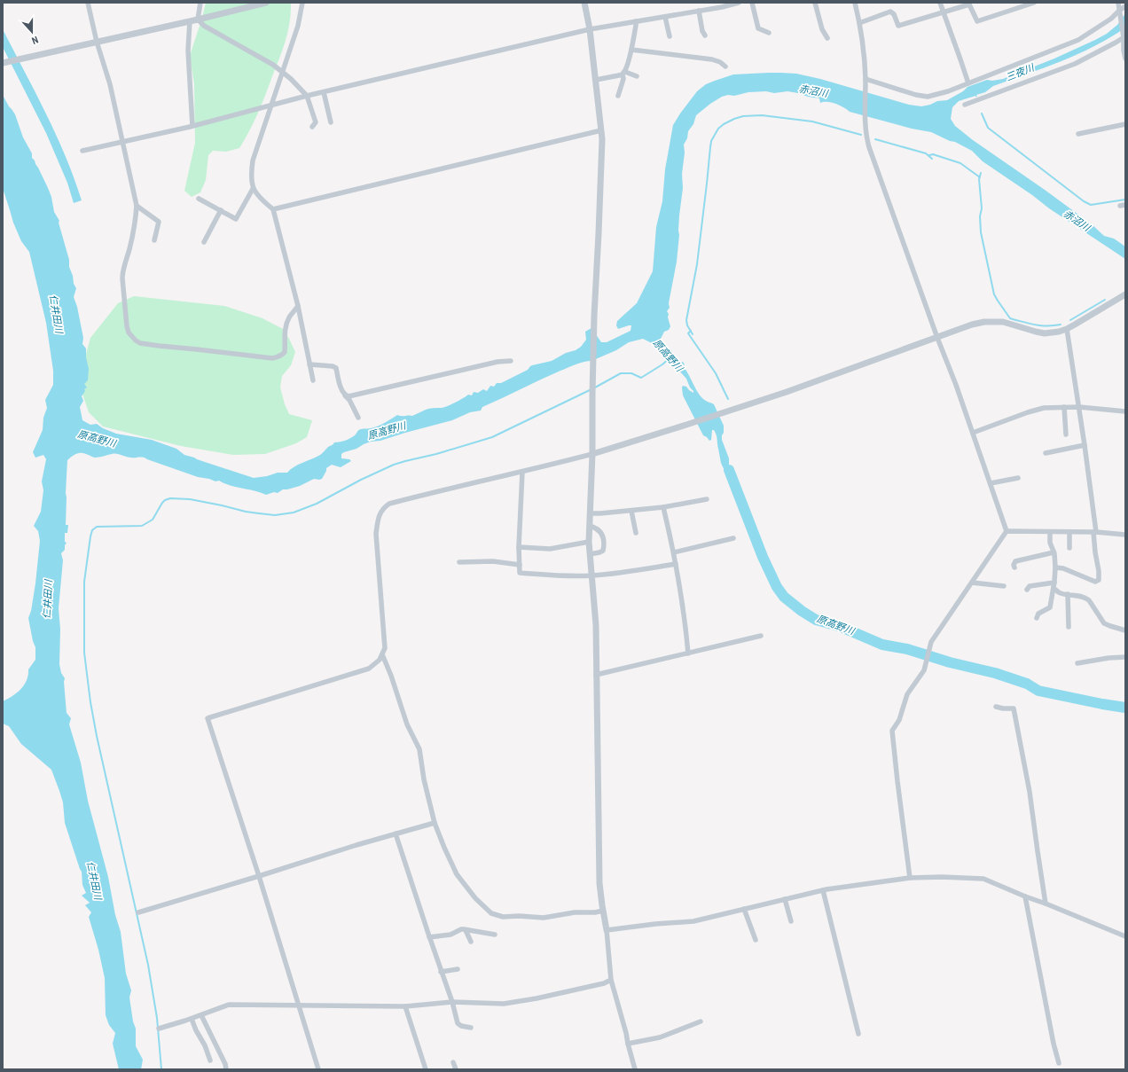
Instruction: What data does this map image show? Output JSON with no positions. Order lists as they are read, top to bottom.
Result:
{
  "water": [
    "三夜川",
    "赤沼川",
    "仁井田川",
    "原高野川"
  ],
  "north": "bottom"
}
